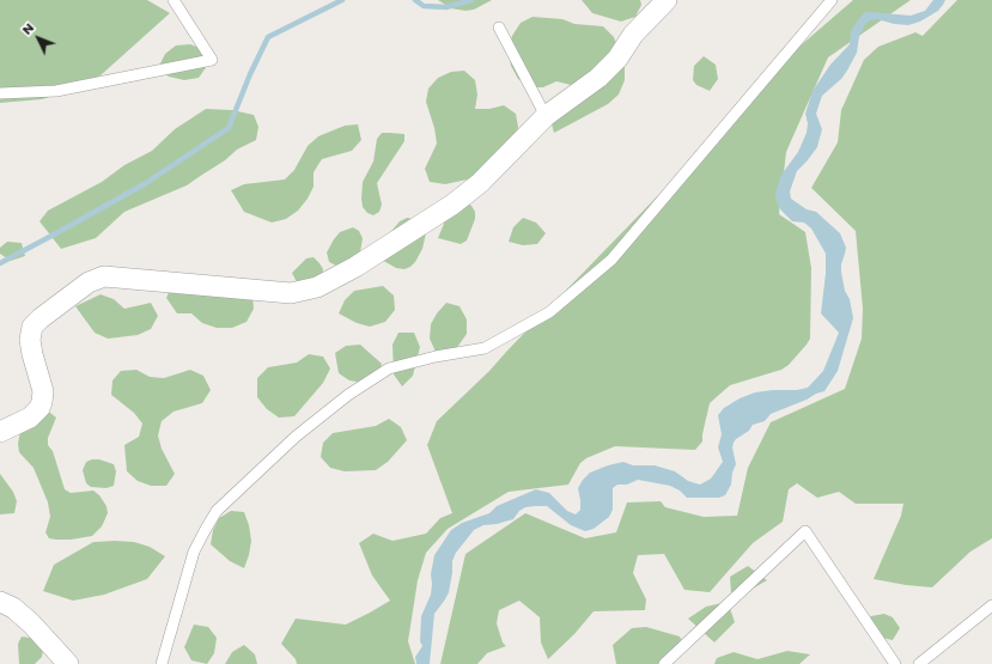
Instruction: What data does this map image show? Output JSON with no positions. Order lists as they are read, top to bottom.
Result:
{
  "north": "top left"
}
